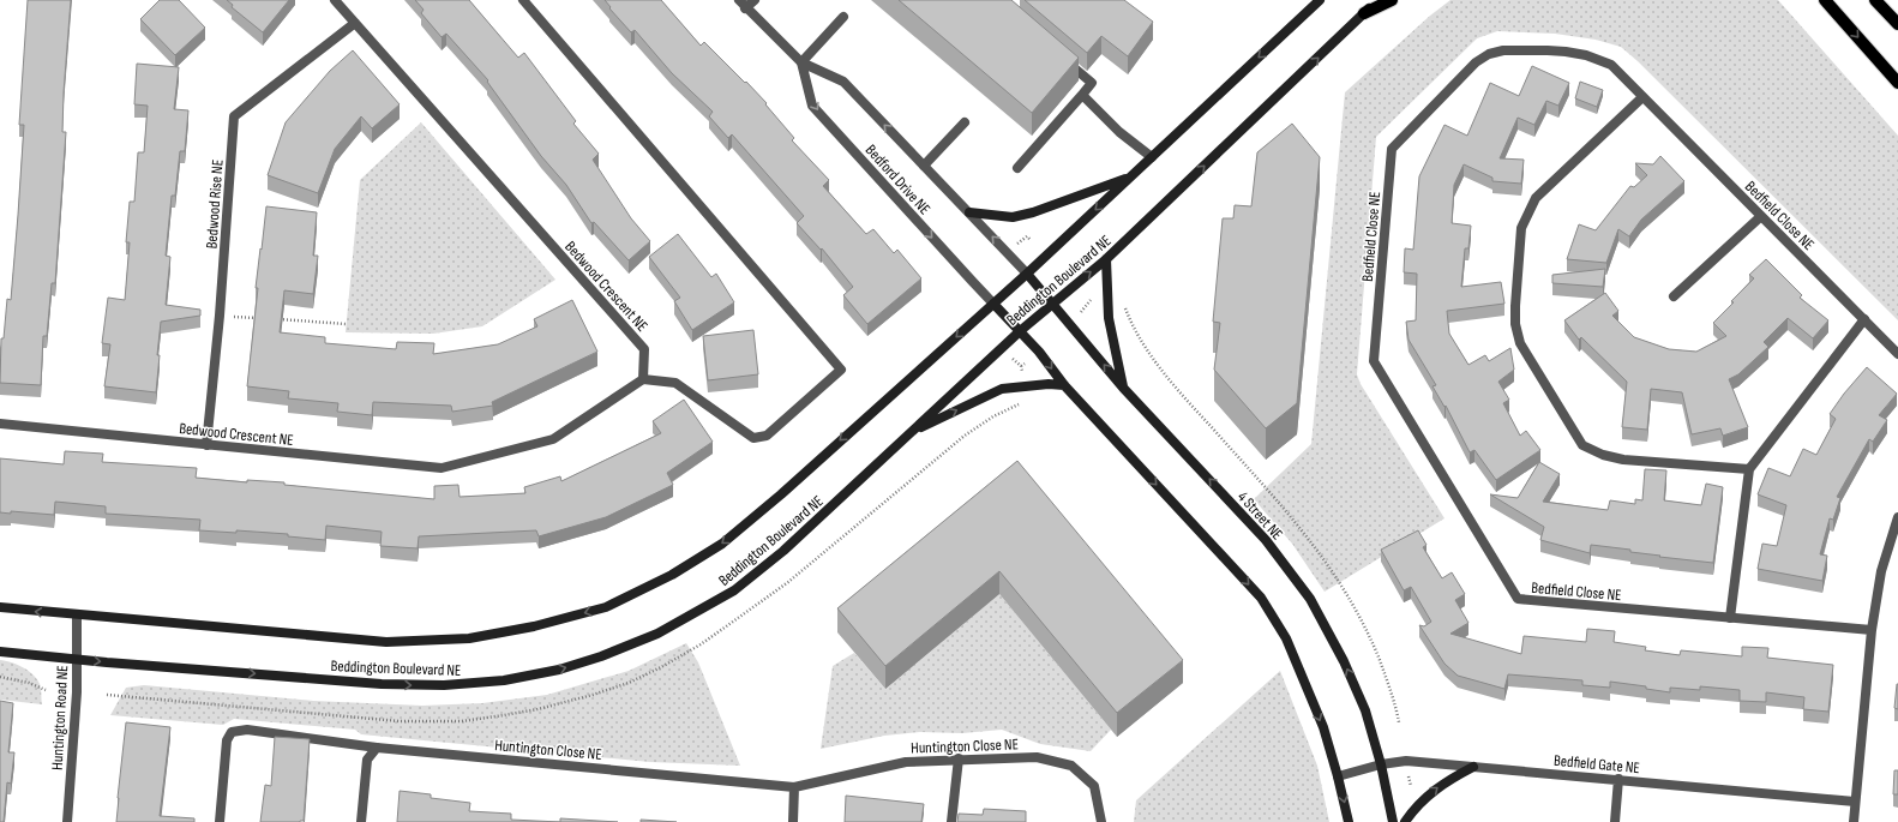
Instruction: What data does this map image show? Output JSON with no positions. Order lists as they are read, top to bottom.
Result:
{
  "streets": {
    "main road": ["Beddington Boulevard NE", "4 Street NE"],
    "street": [
      "Bedford Drive NE",
      "Bedwood Rise NE",
      "Bedfield Close NE",
      "Bedwood Crescent NE",
      "Huntington Road NE",
      "Huntington Close NE",
      "Bedfield Gate NE"
    ]
  },
  "crossings": [
    ["Bedford Drive NE", "Beddington Boulevard NE"],
    ["Bedford Drive NE", "4 Street NE"],
    ["Bedwood Rise NE", "Bedwood Crescent NE"],
    ["Beddington Boulevard NE", "4 Street NE"],
    ["Beddington Boulevard NE", "Huntington Road NE"],
    ["4 Street NE", "Bedfield Gate NE"]
  ]
}
